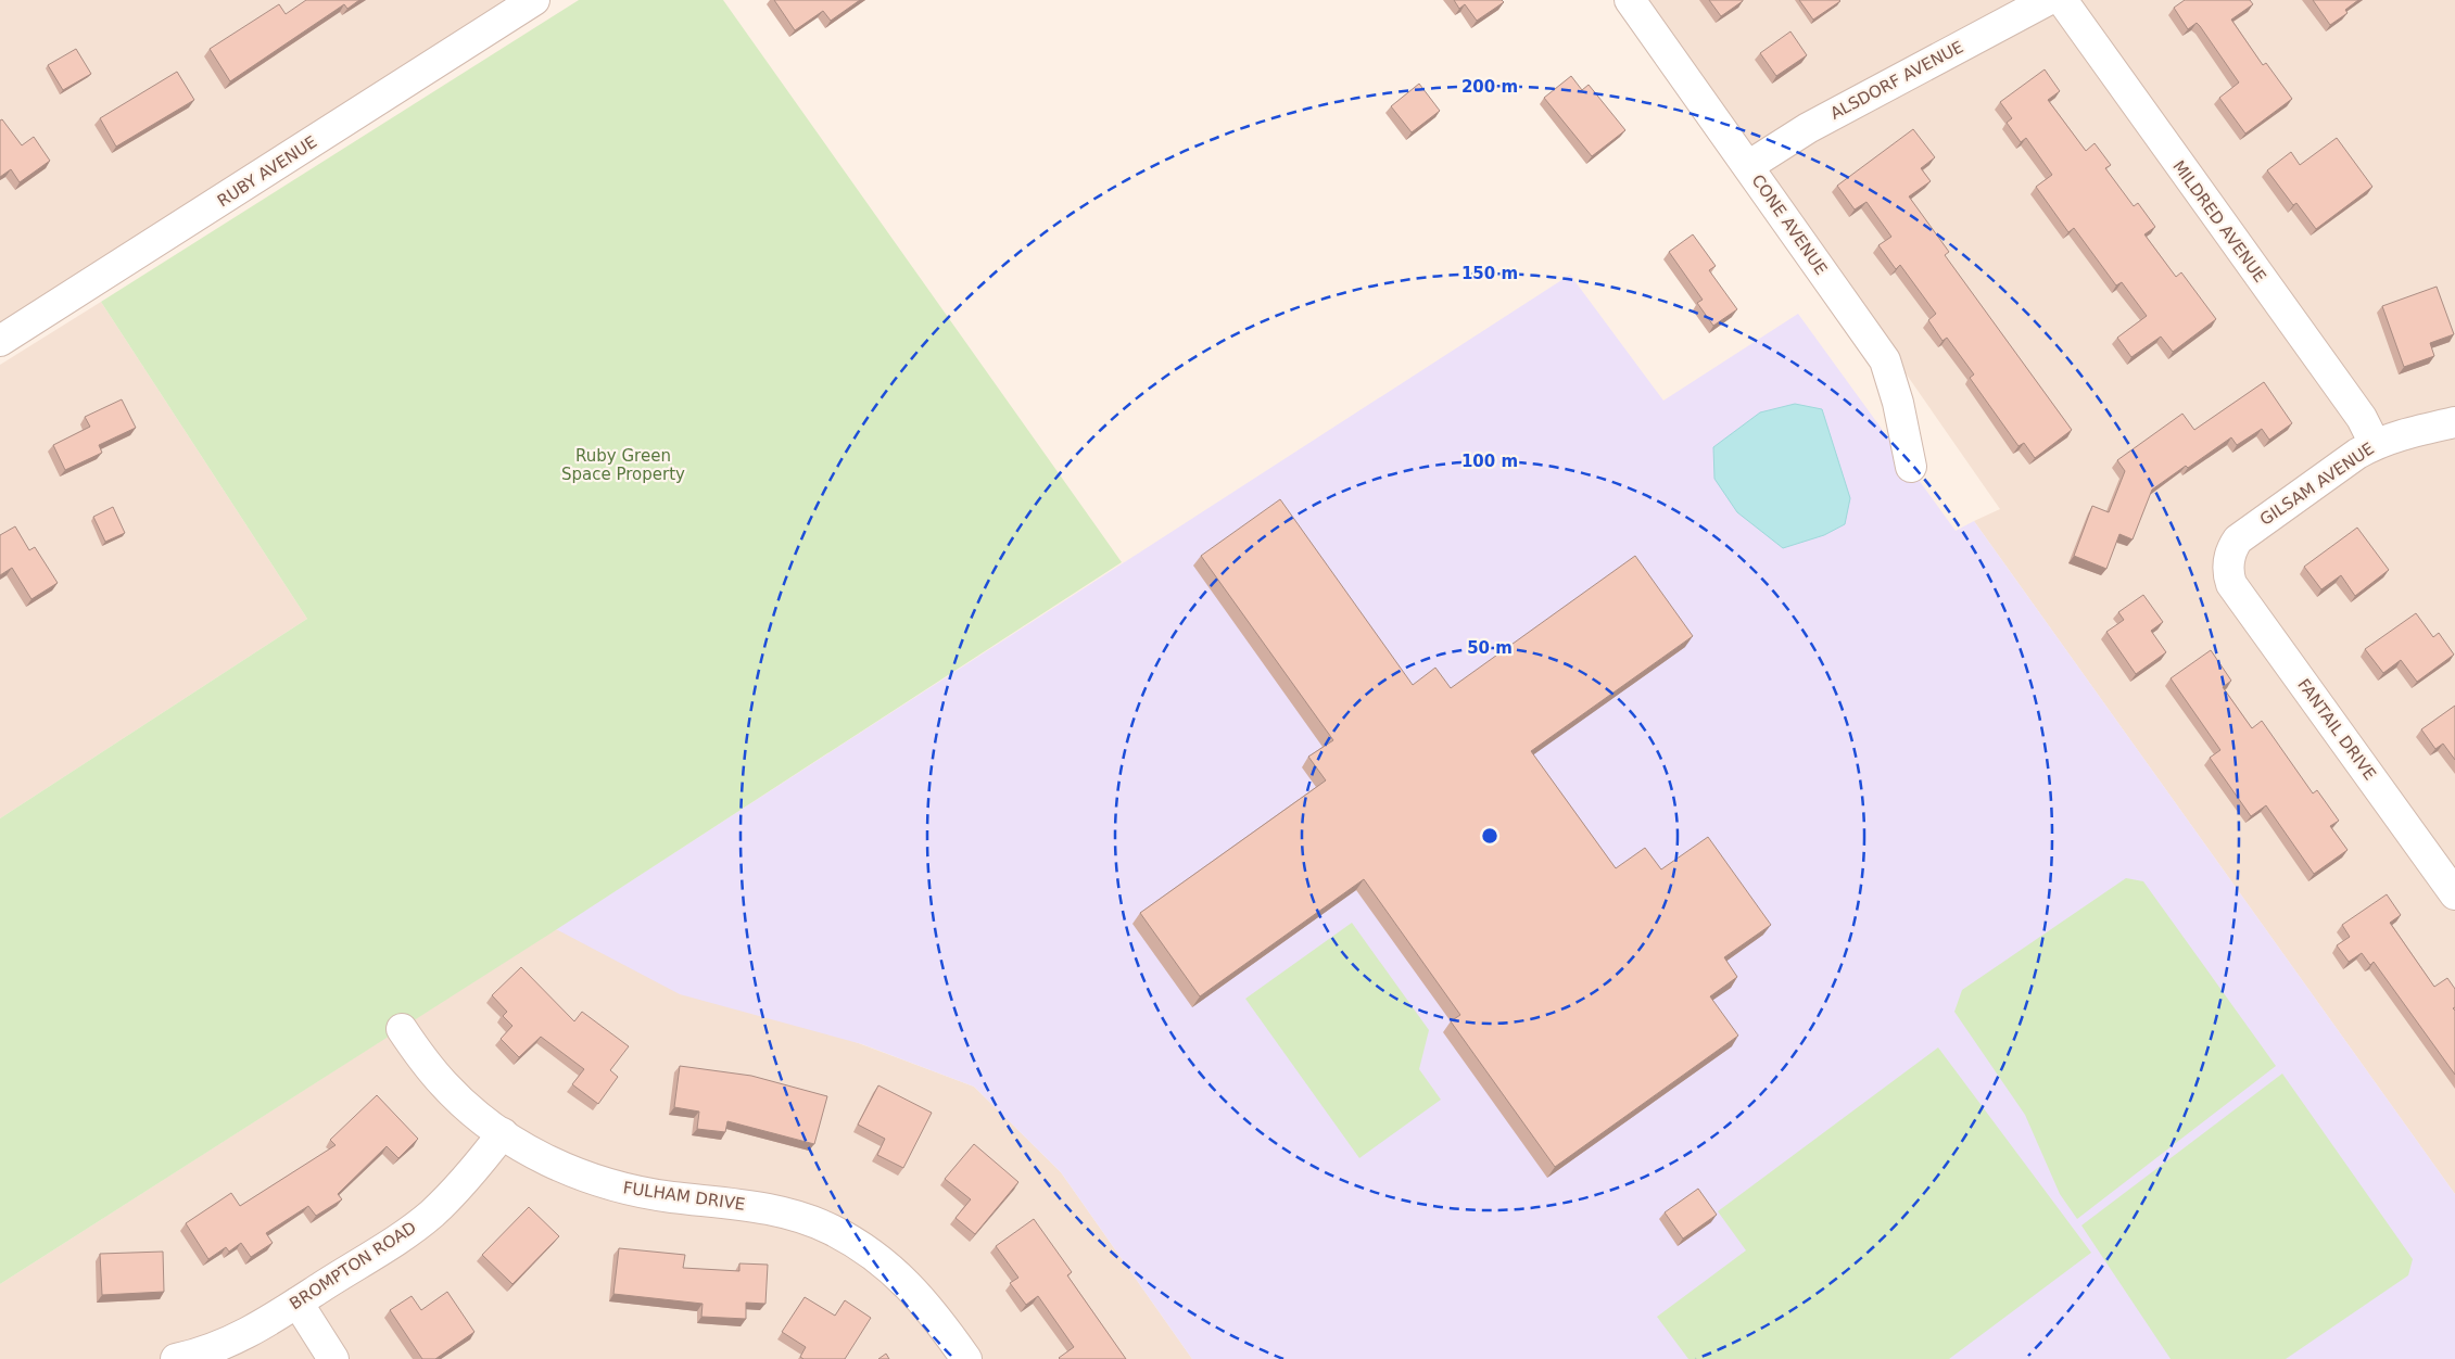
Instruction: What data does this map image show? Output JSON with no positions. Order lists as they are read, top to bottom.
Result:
{
  "streets": {
    "street": [
      "ALSDORF AVENUE",
      "RUBY AVENUE",
      "MILDRED AVENUE",
      "CONE AVENUE",
      "GILSAM AVENUE",
      "FANTAIL DRIVE",
      "FULHAM DRIVE",
      "BROMPTON ROAD"
    ]
  },
  "crossings": [
    ["ALSDORF AVENUE", "CONE AVENUE"],
    ["MILDRED AVENUE", "GILSAM AVENUE"],
    ["GILSAM AVENUE", "FANTAIL DRIVE"],
    ["FULHAM DRIVE", "BROMPTON ROAD"]
  ],
  "parks": ["Ruby Green Space Property"],
  "rings": [
    "200 m",
    "150 m",
    "100 m",
    "50 m"
  ]
}
